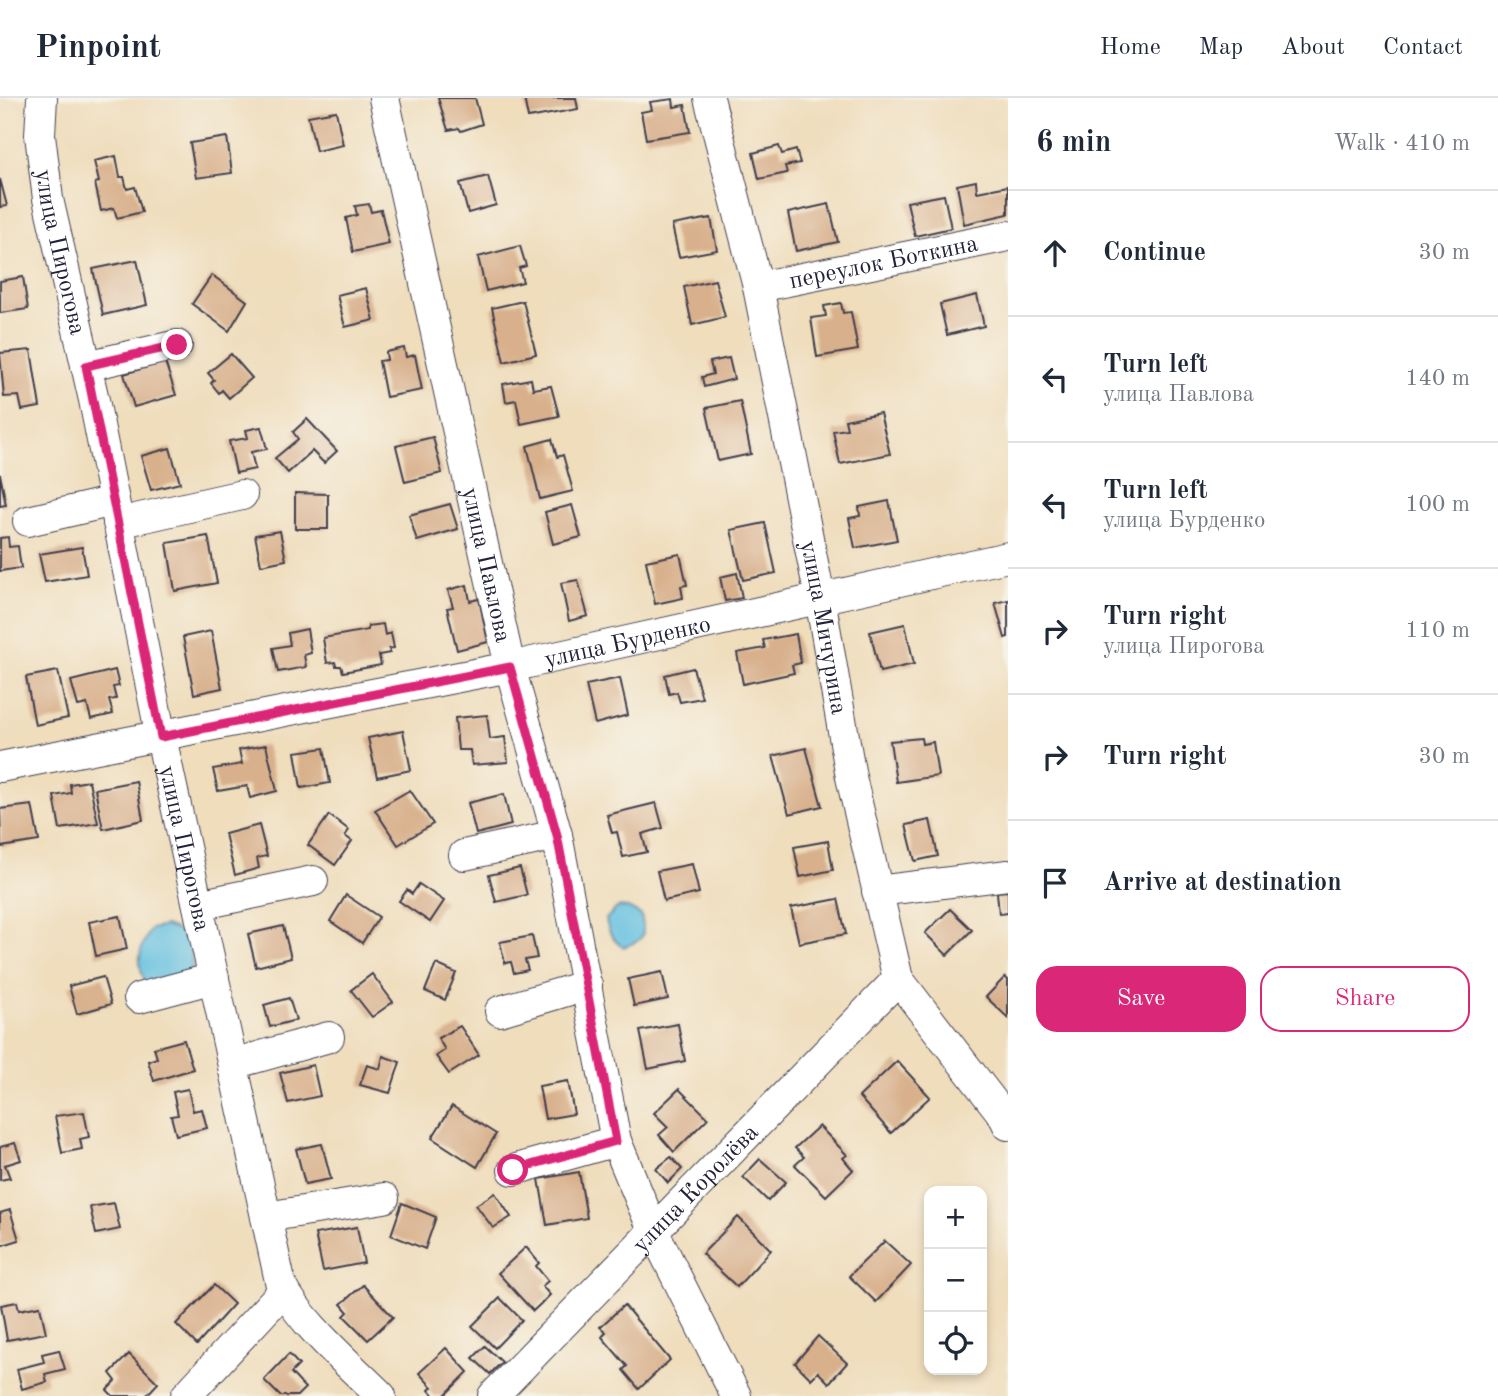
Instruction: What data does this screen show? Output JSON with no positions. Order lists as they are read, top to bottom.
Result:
{
  "streets": {
    "street": [
      "улица Пирогова",
      "переулок Боткина",
      "улица Павлова",
      "улица Мичурина",
      "улица Бурденко",
      "улица Королёва"
    ]
  },
  "crossings": [
    ["улица Пирогова", "улица Бурденко"],
    ["переулок Боткина", "улица Мичурина"],
    ["улица Павлова", "улица Бурденко"],
    ["улица Павлова", "улица Королёва"],
    ["улица Мичурина", "улица Бурденко"],
    ["улица Мичурина", "улица Королёва"]
  ],
  "page": {
    "header": "Pinpoint",
    "nav": [
      "Home",
      "Map",
      "About",
      "Contact"
    ],
    "heading": ["6 min", "Walk · 410 m"],
    "list": [
      ["Continue", "30 m"],
      ["Turn left", "улица Павлова", "140 m"],
      ["Turn left", "улица Бурденко", "100 m"],
      ["Turn right", "улица Пирогова", "110 m"],
      ["Turn right", "30 m"],
      "Arrive at destination"
    ],
    "buttons": ["Save", "Share"],
    "map_buttons": ["+", "−"]
  }
}
